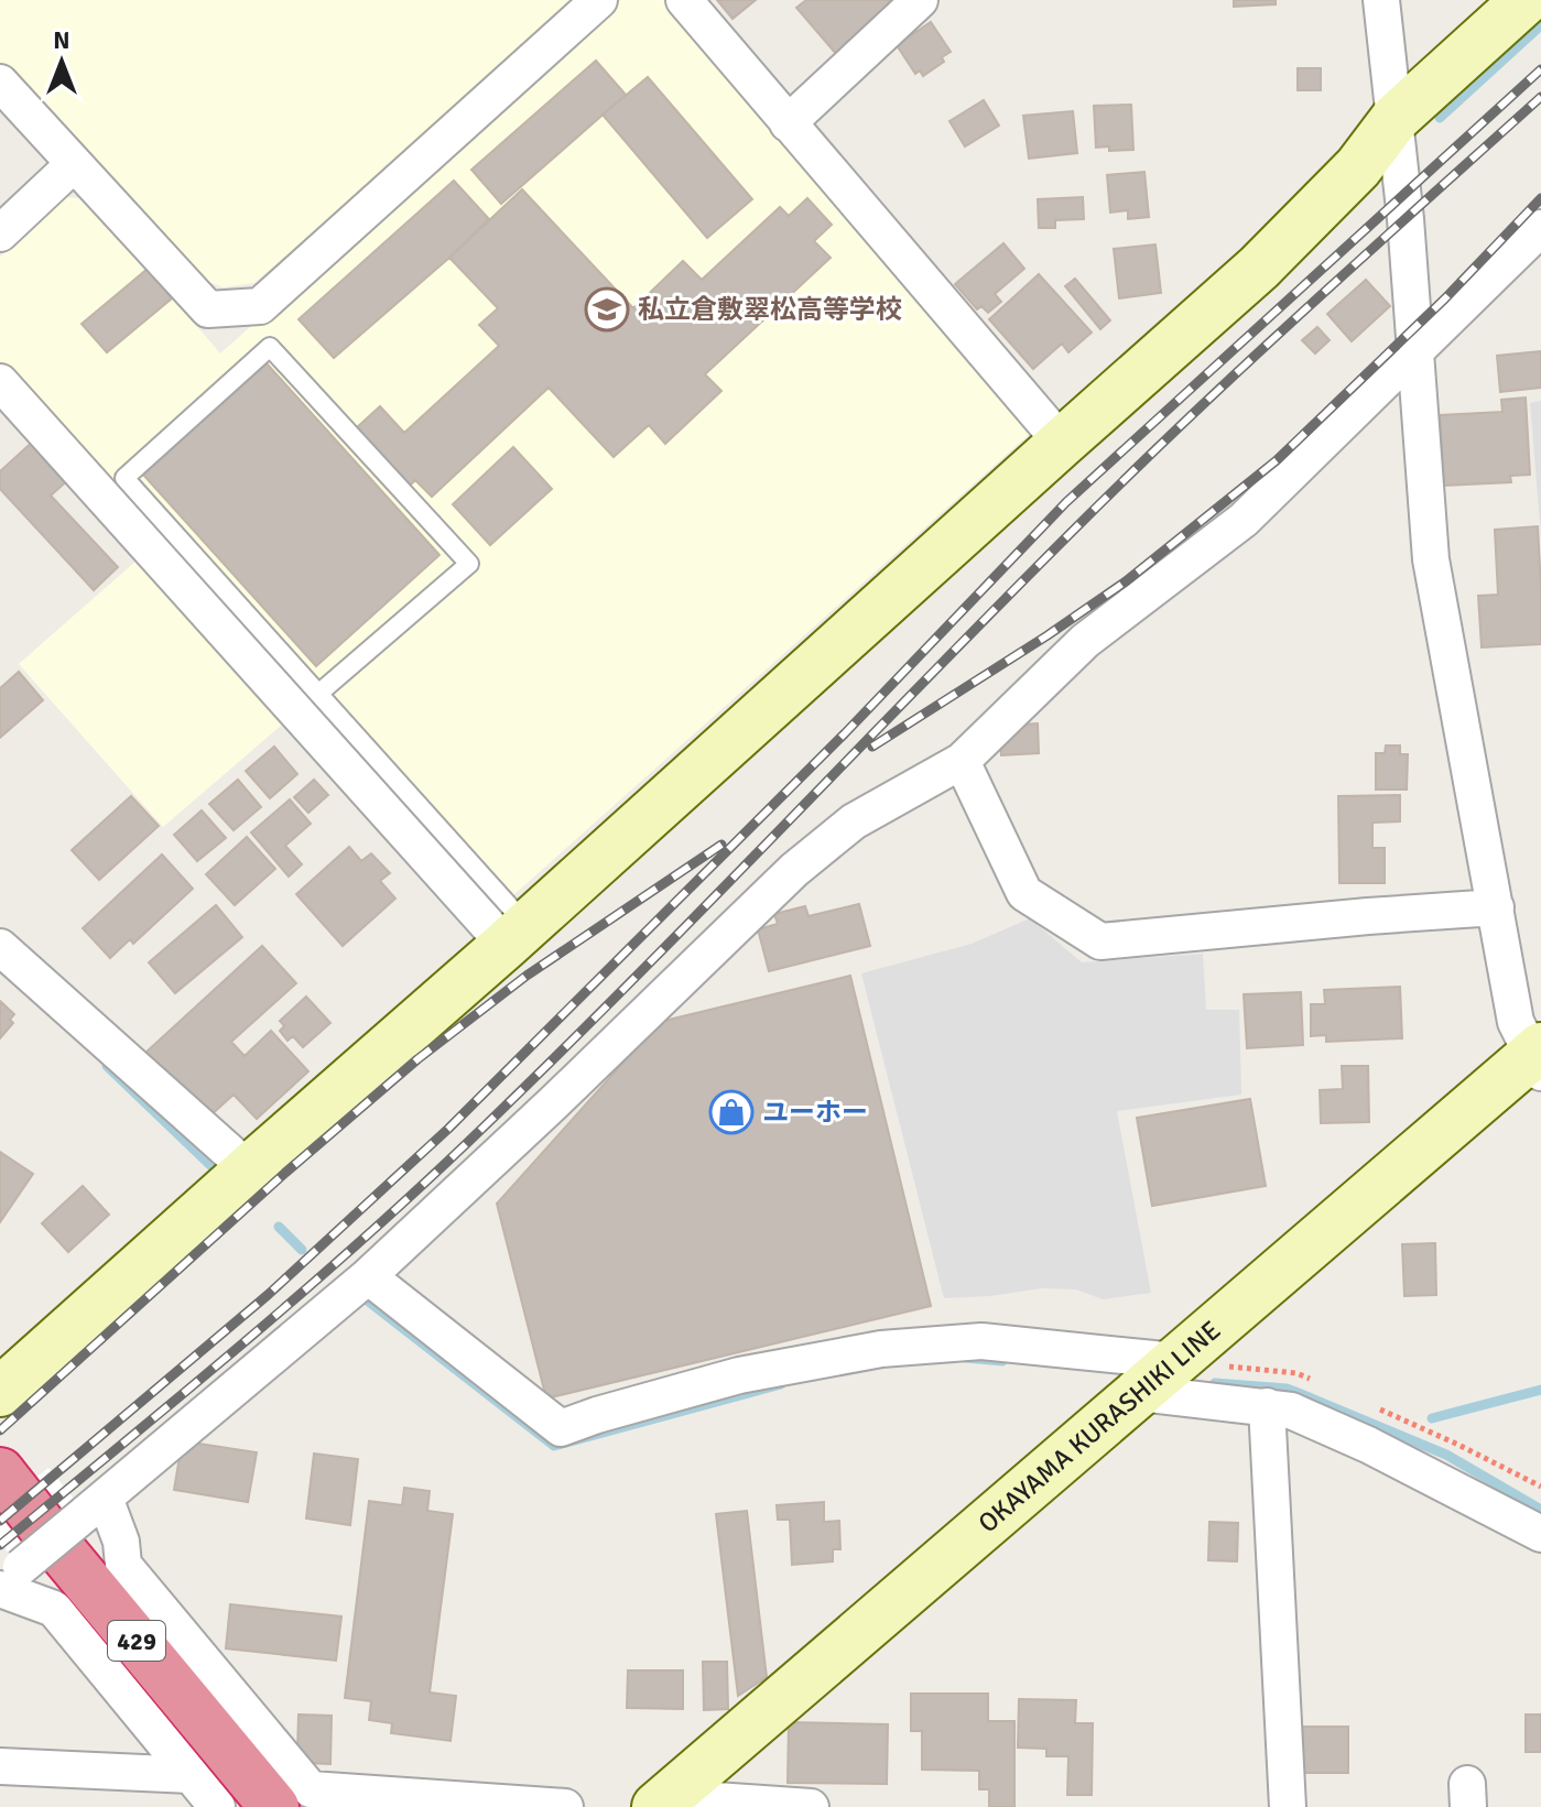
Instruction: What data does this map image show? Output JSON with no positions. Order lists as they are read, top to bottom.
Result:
{
  "streets": {
    "highway": ["429"],
    "street": ["OKAYAMA KURASHIKI LINE"]
  },
  "places": {
    "school or university": ["私立倉敷翠松高等学校"],
    "shop": ["ユーホー"]
  },
  "north": "top"
}
